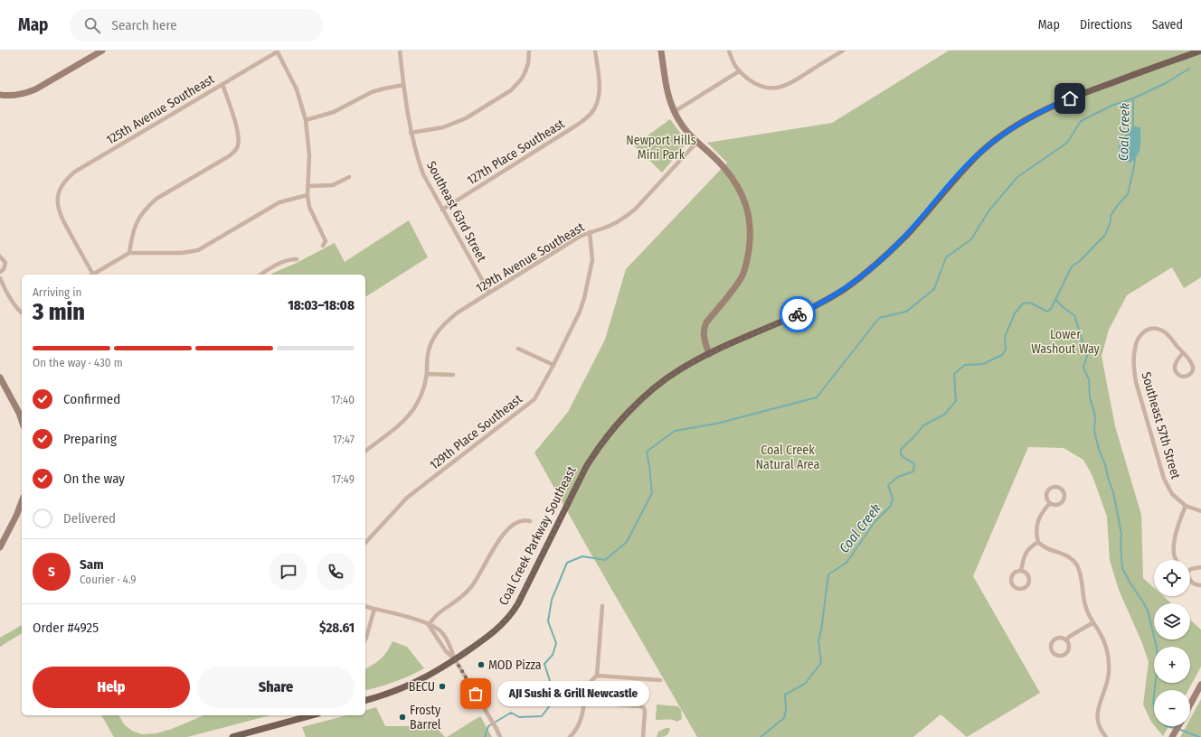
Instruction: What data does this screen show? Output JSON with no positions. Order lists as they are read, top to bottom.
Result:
{
  "streets": {
    "main road": ["Coal Creek Parkway Southeast"],
    "street": [
      "125th Avenue Southeast",
      "127th Place Southeast",
      "Southeast 63rd Street",
      "129th Avenue Southeast",
      "Southeast 57th Street",
      "129th Place Southeast"
    ]
  },
  "crossings": [
    ["127th Place Southeast", "Southeast 63rd Street"],
    ["Southeast 63rd Street", "129th Avenue Southeast"],
    ["129th Avenue Southeast", "129th Place Southeast"]
  ],
  "water": ["Coal Creek"],
  "parks": ["Newport Hills Mini Park", "Lower Washout Way", "Coal Creek Natural Area"],
  "places": [
    "MOD Pizza",
    "BECU",
    "AJI Sushi & Grill Newcastle",
    "Frosty Barrel"
  ],
  "page": {
    "header": "Map",
    "search": "Search here",
    "nav": ["Map", "Directions", "Saved"],
    "heading": ["3 min", "Arriving in", "18:03–18:08"],
    "panel": [
      "Sam",
      "Courier · 4.9",
      "Order #4925",
      "$28.61"
    ],
    "bar": "On the way · 430 m",
    "list": [
      ["Confirmed", "17:40"],
      ["Preparing", "17:47"],
      ["On the way", "17:49"],
      "Delivered"
    ],
    "round": "S",
    "map_buttons": ["+", "−"],
    "buttons": ["Help", "Share"],
    "bubble": "AJI Sushi & Grill Newcastle"
  }
}
